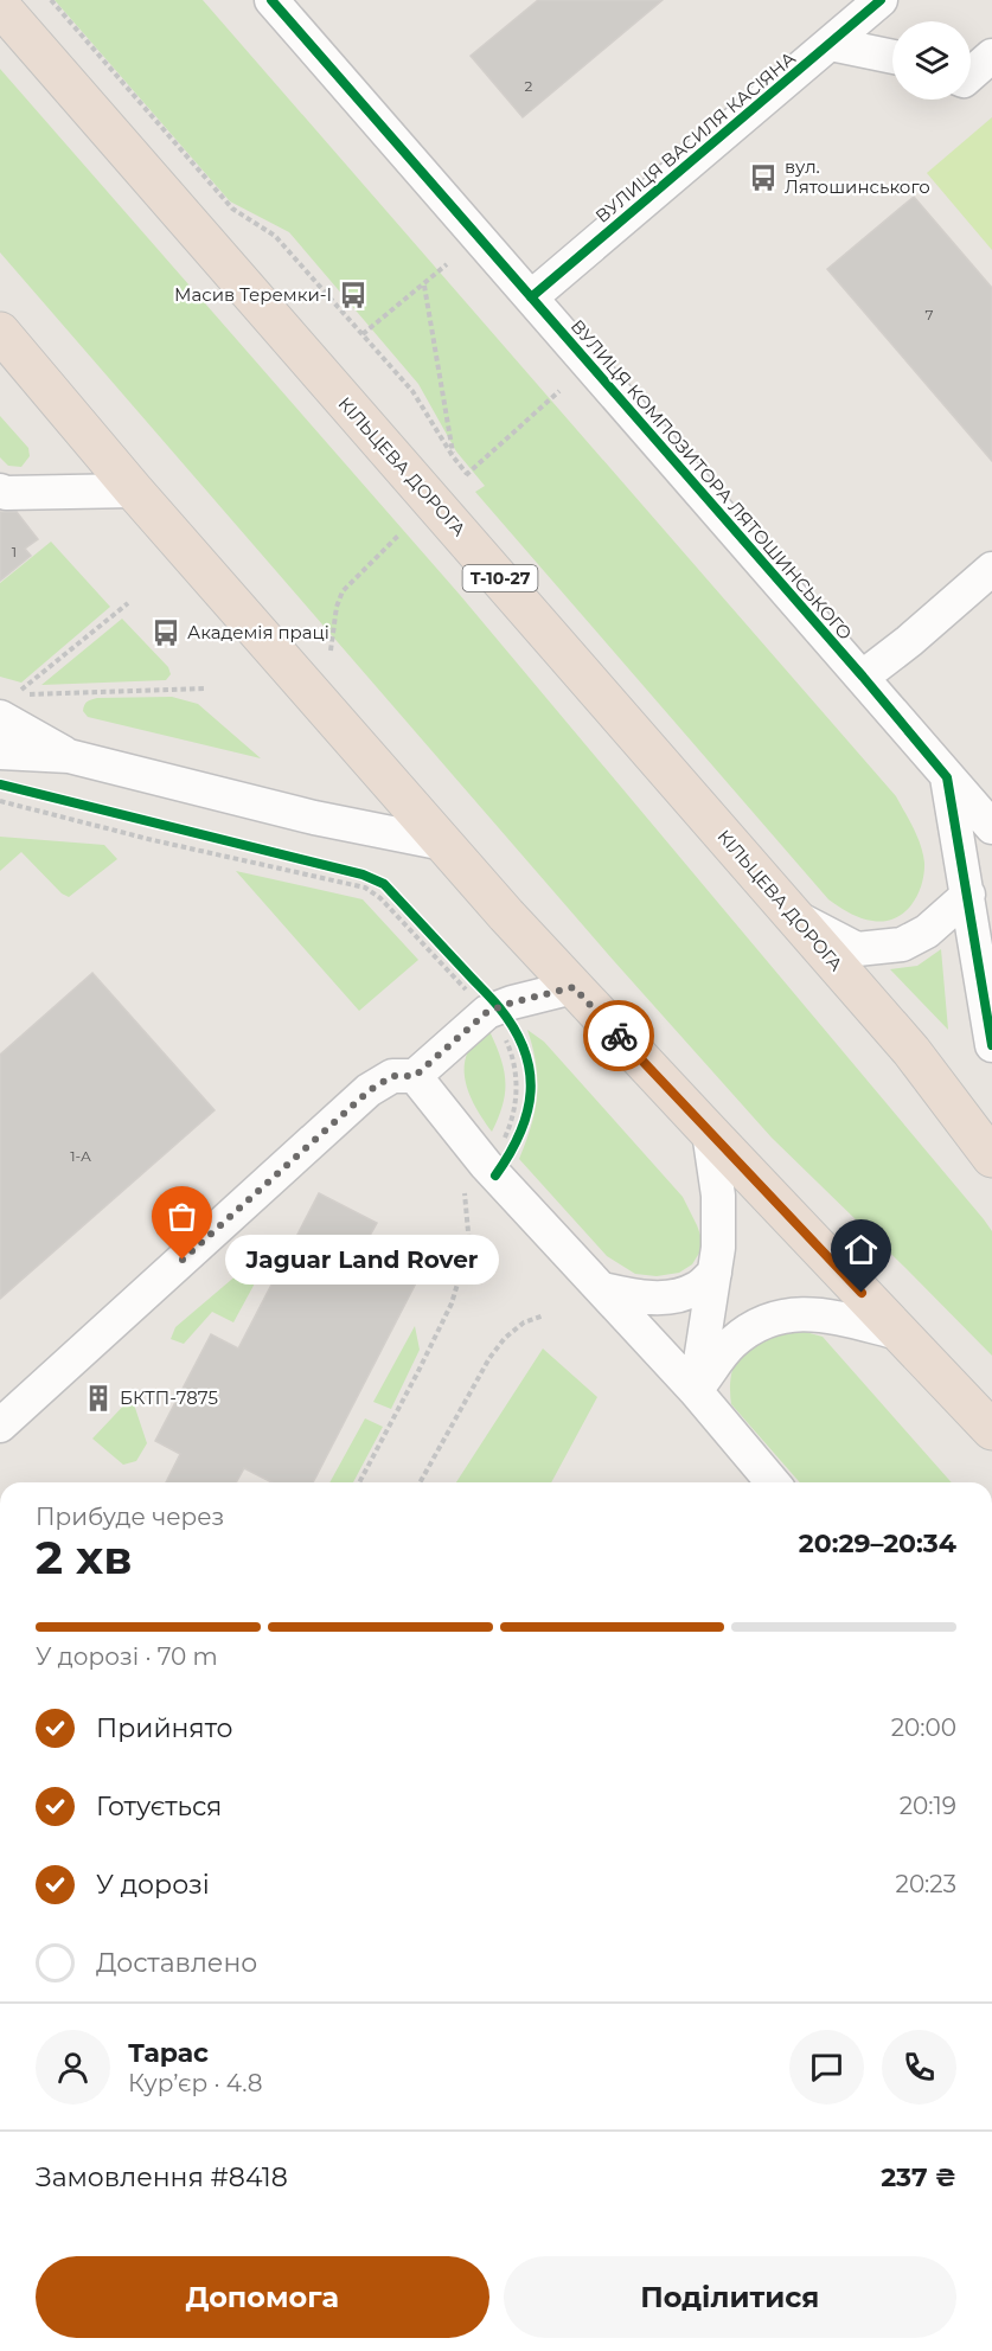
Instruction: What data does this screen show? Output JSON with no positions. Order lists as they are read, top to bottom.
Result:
{
  "streets": {
    "highway": ["КІЛЬЦЕВА ДОРОГА", "Т-10-27"],
    "street": ["ВУЛИЦЯ ВАСИЛЯ КАСІЯНА", "ВУЛИЦЯ КОМПОЗИТОРА ЛЯТОШИНСЬКОГО"]
  },
  "crossings": [
    ["ВУЛИЦЯ ВАСИЛЯ КАСІЯНА", "ВУЛИЦЯ КОМПОЗИТОРА ЛЯТОШИНСЬКОГО"]
  ],
  "places": {
    "bus stop": ["вул. Лятошинського", "Масив Теремки-I", "Академія праці"],
    "other": ["Jaguar Land Rover"],
    "building": ["БКТП-7875"]
  },
  "house_numbers": [
    "2",
    "7",
    "1",
    "1-А"
  ],
  "page": {
    "bubble": "Jaguar Land Rover",
    "heading": ["2 хв", "Прибуде через", "20:29–20:34"],
    "panel": [
      "Тарас",
      "Кур’єр · 4.8",
      "Замовлення #8418",
      "237 ₴"
    ],
    "bar": "У дорозі · 70 m",
    "list": [
      ["Прийнято", "20:00"],
      ["Готується", "20:19"],
      ["У дорозі", "20:23"],
      "Доставлено"
    ],
    "buttons": ["Допомога", "Поділитися"]
  }
}
